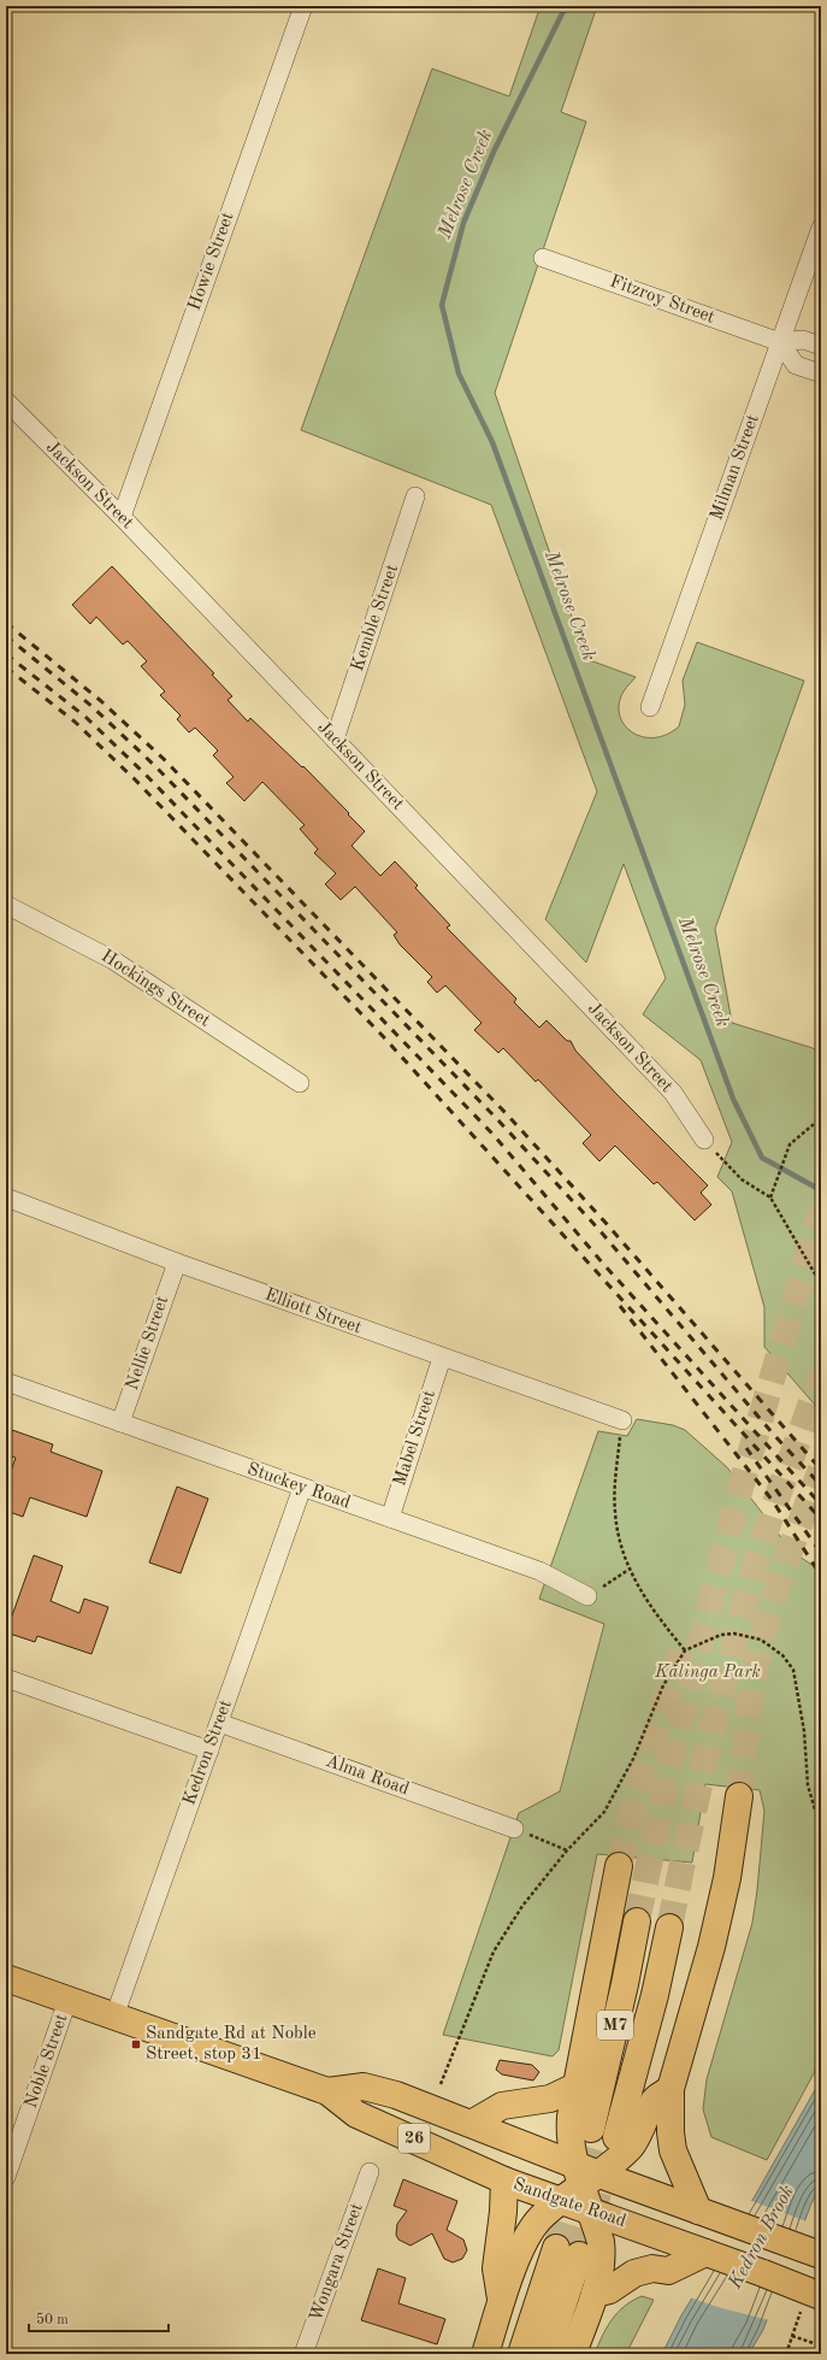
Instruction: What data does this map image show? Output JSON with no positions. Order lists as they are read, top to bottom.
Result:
{
  "streets": {
    "highway": ["M7", "26", "Sandgate Road"],
    "street": [
      "Howie Street",
      "Fitzroy Street",
      "Milman Street",
      "Jackson Street",
      "Kemble Street",
      "Hockings Street",
      "Elliott Street",
      "Nellie Street",
      "Mabel Street",
      "Stuckey Road",
      "Kedron Street",
      "Alma Road",
      "Noble Street",
      "Wongara Street"
    ]
  },
  "crossings": [
    ["Howie Street", "Jackson Street"],
    ["Fitzroy Street", "Milman Street"],
    ["Jackson Street", "Kemble Street"],
    ["Elliott Street", "Nellie Street"],
    ["Elliott Street", "Mabel Street"],
    ["Nellie Street", "Stuckey Road"],
    ["Mabel Street", "Stuckey Road"],
    ["Stuckey Road", "Kedron Street"],
    ["Kedron Street", "Alma Road"],
    ["Kedron Street", "Sandgate Road"],
    ["Noble Street", "Sandgate Road"]
  ],
  "water": ["Melrose Creek", "Kedron Brook"],
  "parks": ["Kalinga Park"],
  "places": {
    "transit": ["Sandgate Rd at Noble Street, stop 31"]
  },
  "scale_bar": "50 m"
}
